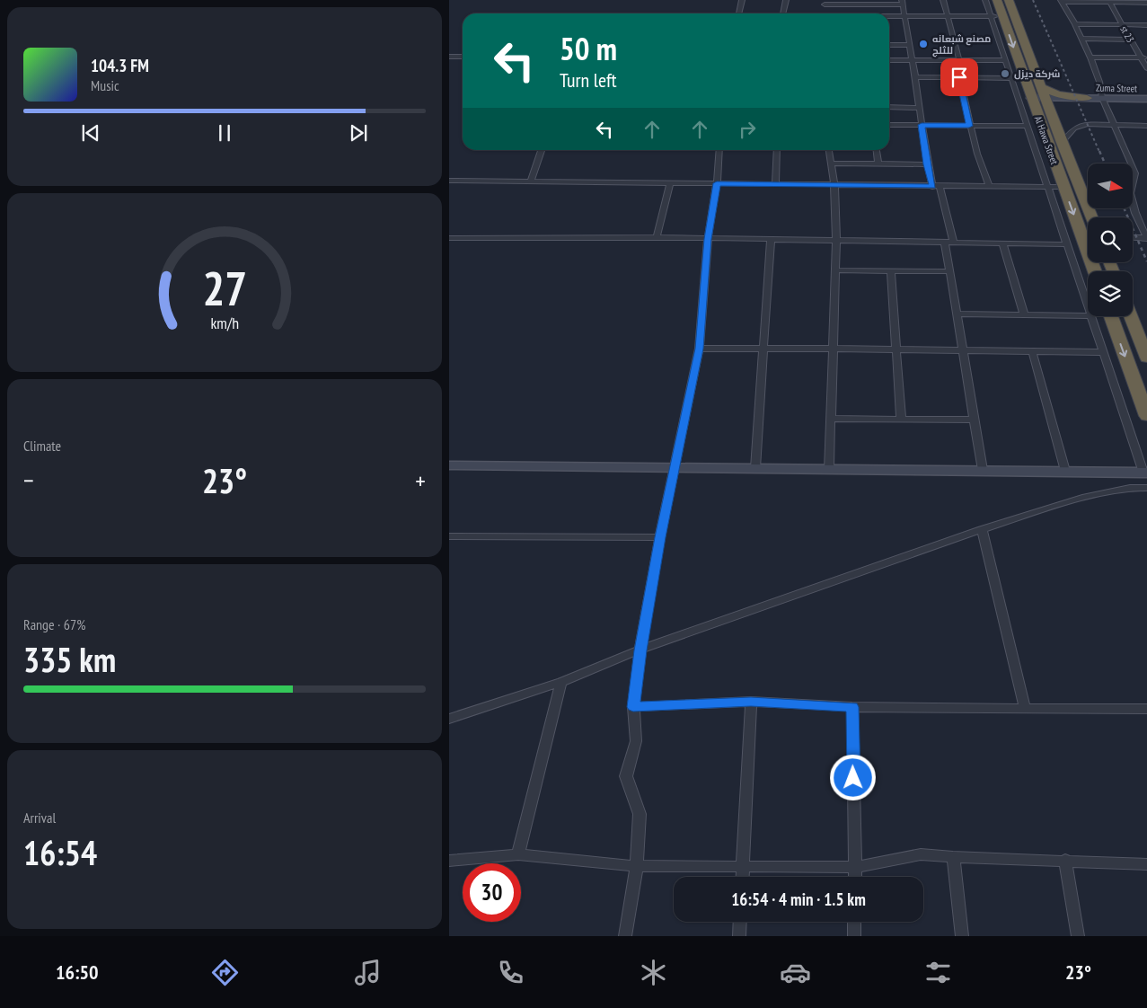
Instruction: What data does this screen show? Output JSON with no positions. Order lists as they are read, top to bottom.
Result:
{
  "streets": {
    "highway": ["Al Hawa Street"],
    "street": ["st 23", "Zuma Street"]
  },
  "places": ["مصنع شبعانه للثلج", "شركة ديزل"],
  "north": "right",
  "page": {
    "turn": ["50 m", "Turn left"],
    "song": ["104.3 FM", "Music"],
    "tile": [
      "Climate",
      ["Range · 67%", "335 km"],
      ["Arrival", "16:54"]
    ],
    "heat": ["−", "23°", "+"],
    "limit": "30",
    "trip": "16:54 · 4 min · 1.5 km",
    "tabs": ["16:50", "23°"],
    "gauge": ["27", "km/h"]
  }
}
